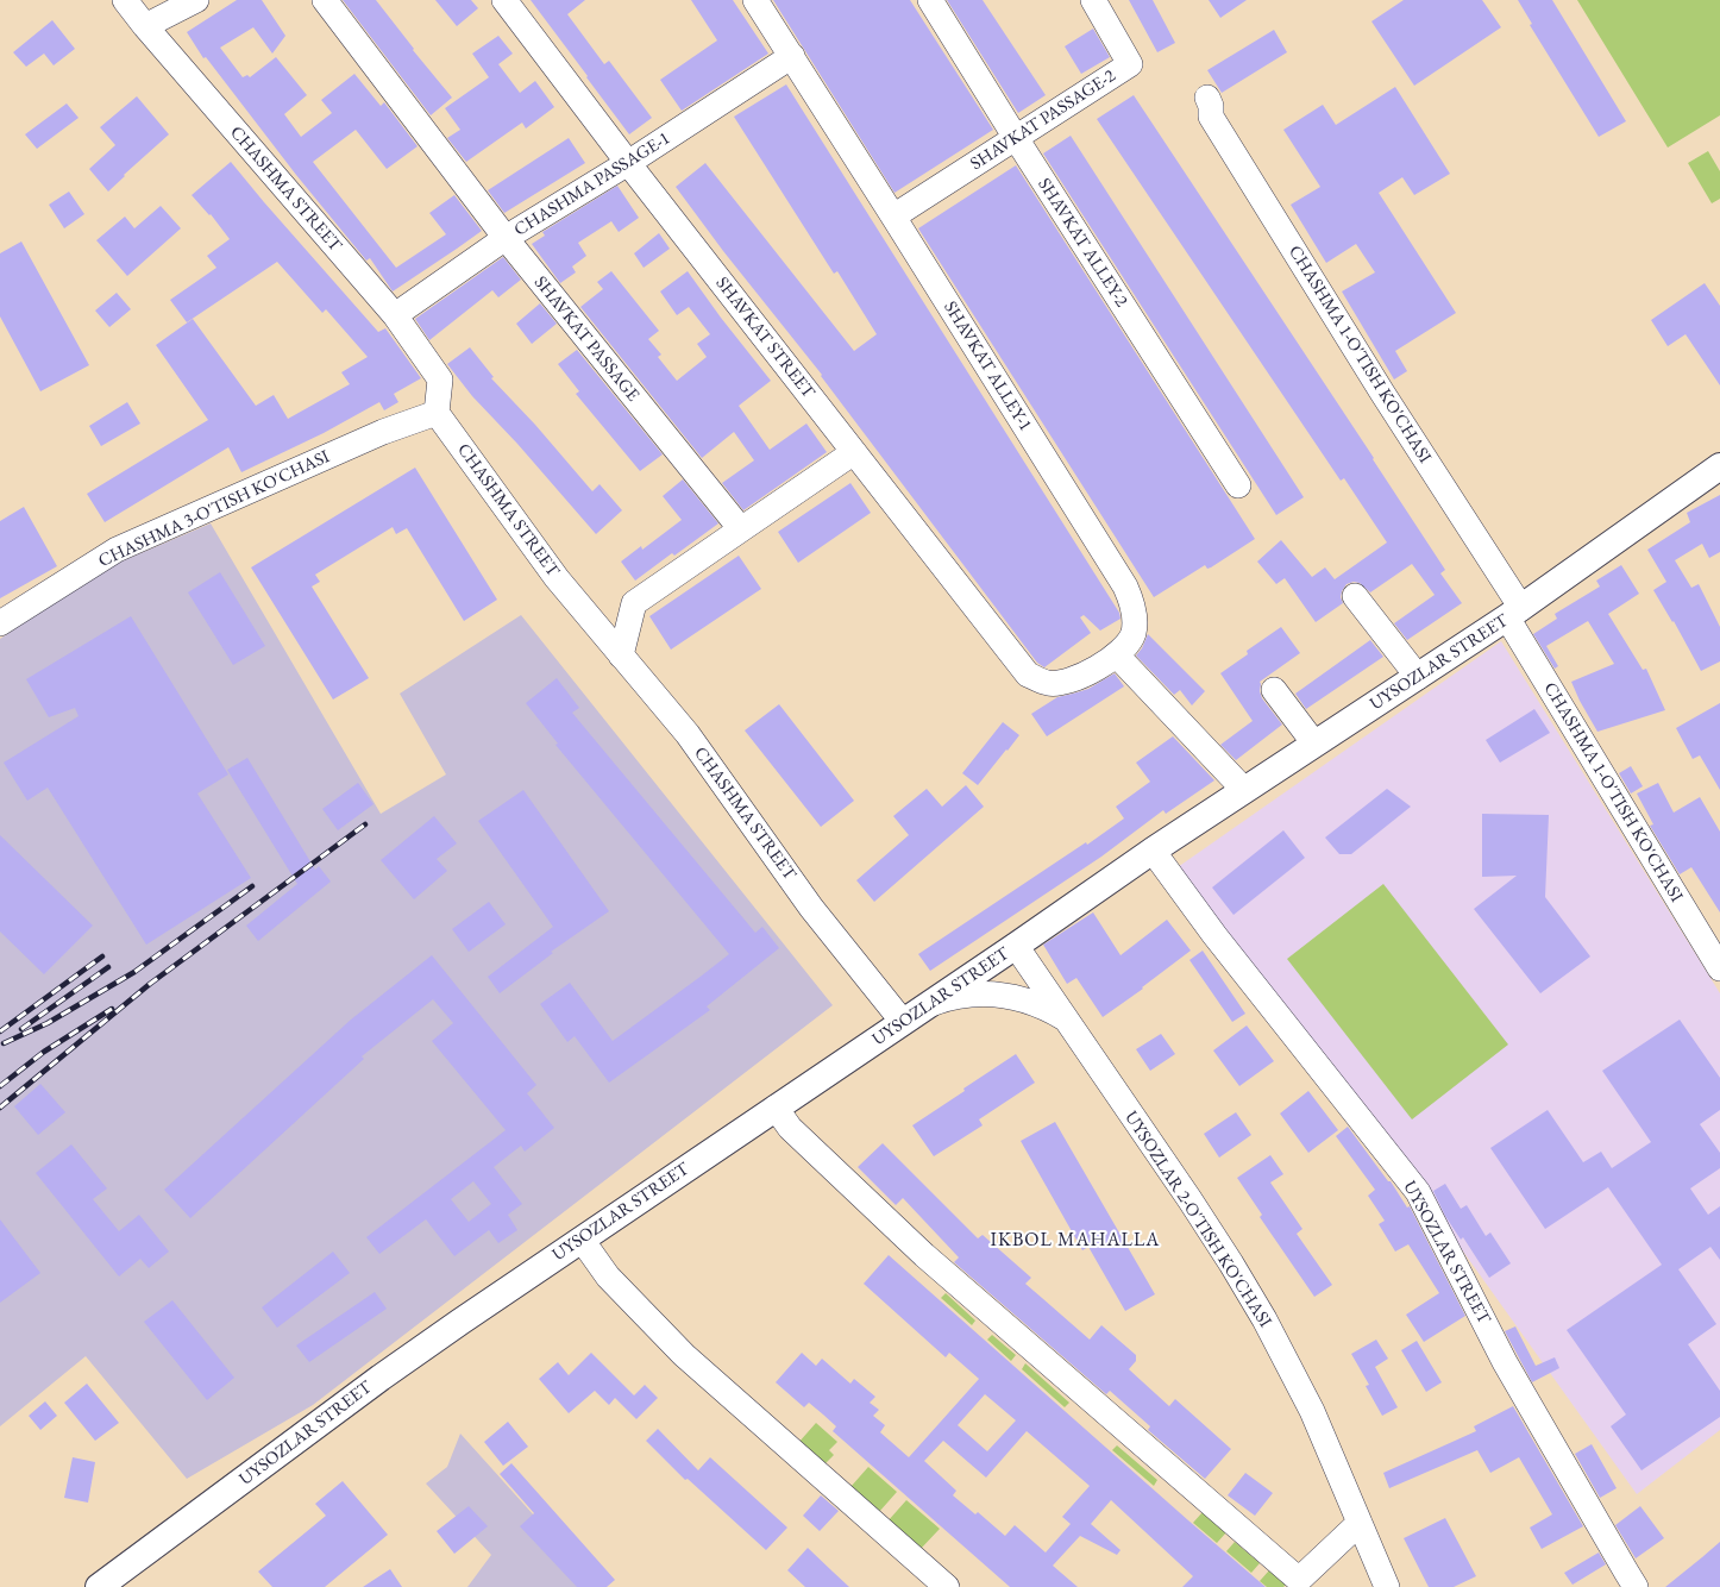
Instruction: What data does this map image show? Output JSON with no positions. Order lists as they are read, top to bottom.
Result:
{
  "streets": {
    "main road": ["UYSOZLAR STREET"],
    "street": [
      "SHAVKAT PASSAGE-2",
      "CHASHMA PASSAGE-1",
      "CHASHMA STREET",
      "SHAVKAT ALLEY-2",
      "SHAVKAT STREET",
      "SHAVKAT PASSAGE",
      "CHASHMA 1-O'TISH KO'CHASI",
      "SHAVKAT ALLEY-1",
      "CHASHMA 3-O'TISH KO'CHASI",
      "UYSOZLAR 2-O'TISH KO'CHASI"
    ]
  },
  "crossings": [
    ["SHAVKAT PASSAGE-2", "SHAVKAT ALLEY-2"],
    ["SHAVKAT PASSAGE-2", "SHAVKAT ALLEY-1"],
    ["CHASHMA PASSAGE-1", "CHASHMA STREET"],
    ["CHASHMA PASSAGE-1", "SHAVKAT STREET"],
    ["CHASHMA PASSAGE-1", "SHAVKAT PASSAGE"],
    ["CHASHMA PASSAGE-1", "SHAVKAT ALLEY-1"],
    ["CHASHMA STREET", "CHASHMA 3-O'TISH KO'CHASI"],
    ["CHASHMA STREET", "UYSOZLAR STREET"],
    ["SHAVKAT STREET", "SHAVKAT ALLEY-1"],
    ["CHASHMA 1-O'TISH KO'CHASI", "UYSOZLAR STREET"],
    ["UYSOZLAR STREET", "UYSOZLAR 2-O'TISH KO'CHASI"]
  ],
  "districts": ["IKBOL MAHALLA"]
}
